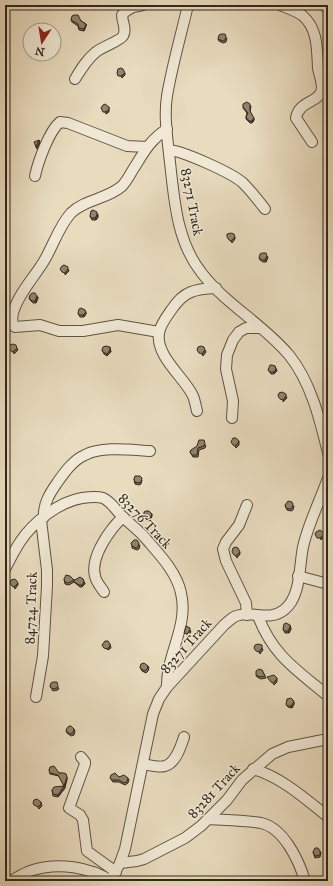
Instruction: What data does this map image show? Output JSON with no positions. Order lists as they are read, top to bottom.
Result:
{
  "streets": {
    "street": [
      "83271 Track",
      "83276 Track",
      "84724 Track",
      "83281 Track"
    ]
  },
  "crossings": [
    ["83271 Track", "83276 Track"],
    ["83271 Track", "83281 Track"],
    ["83276 Track", "84724 Track"]
  ],
  "north": "bottom"
}
